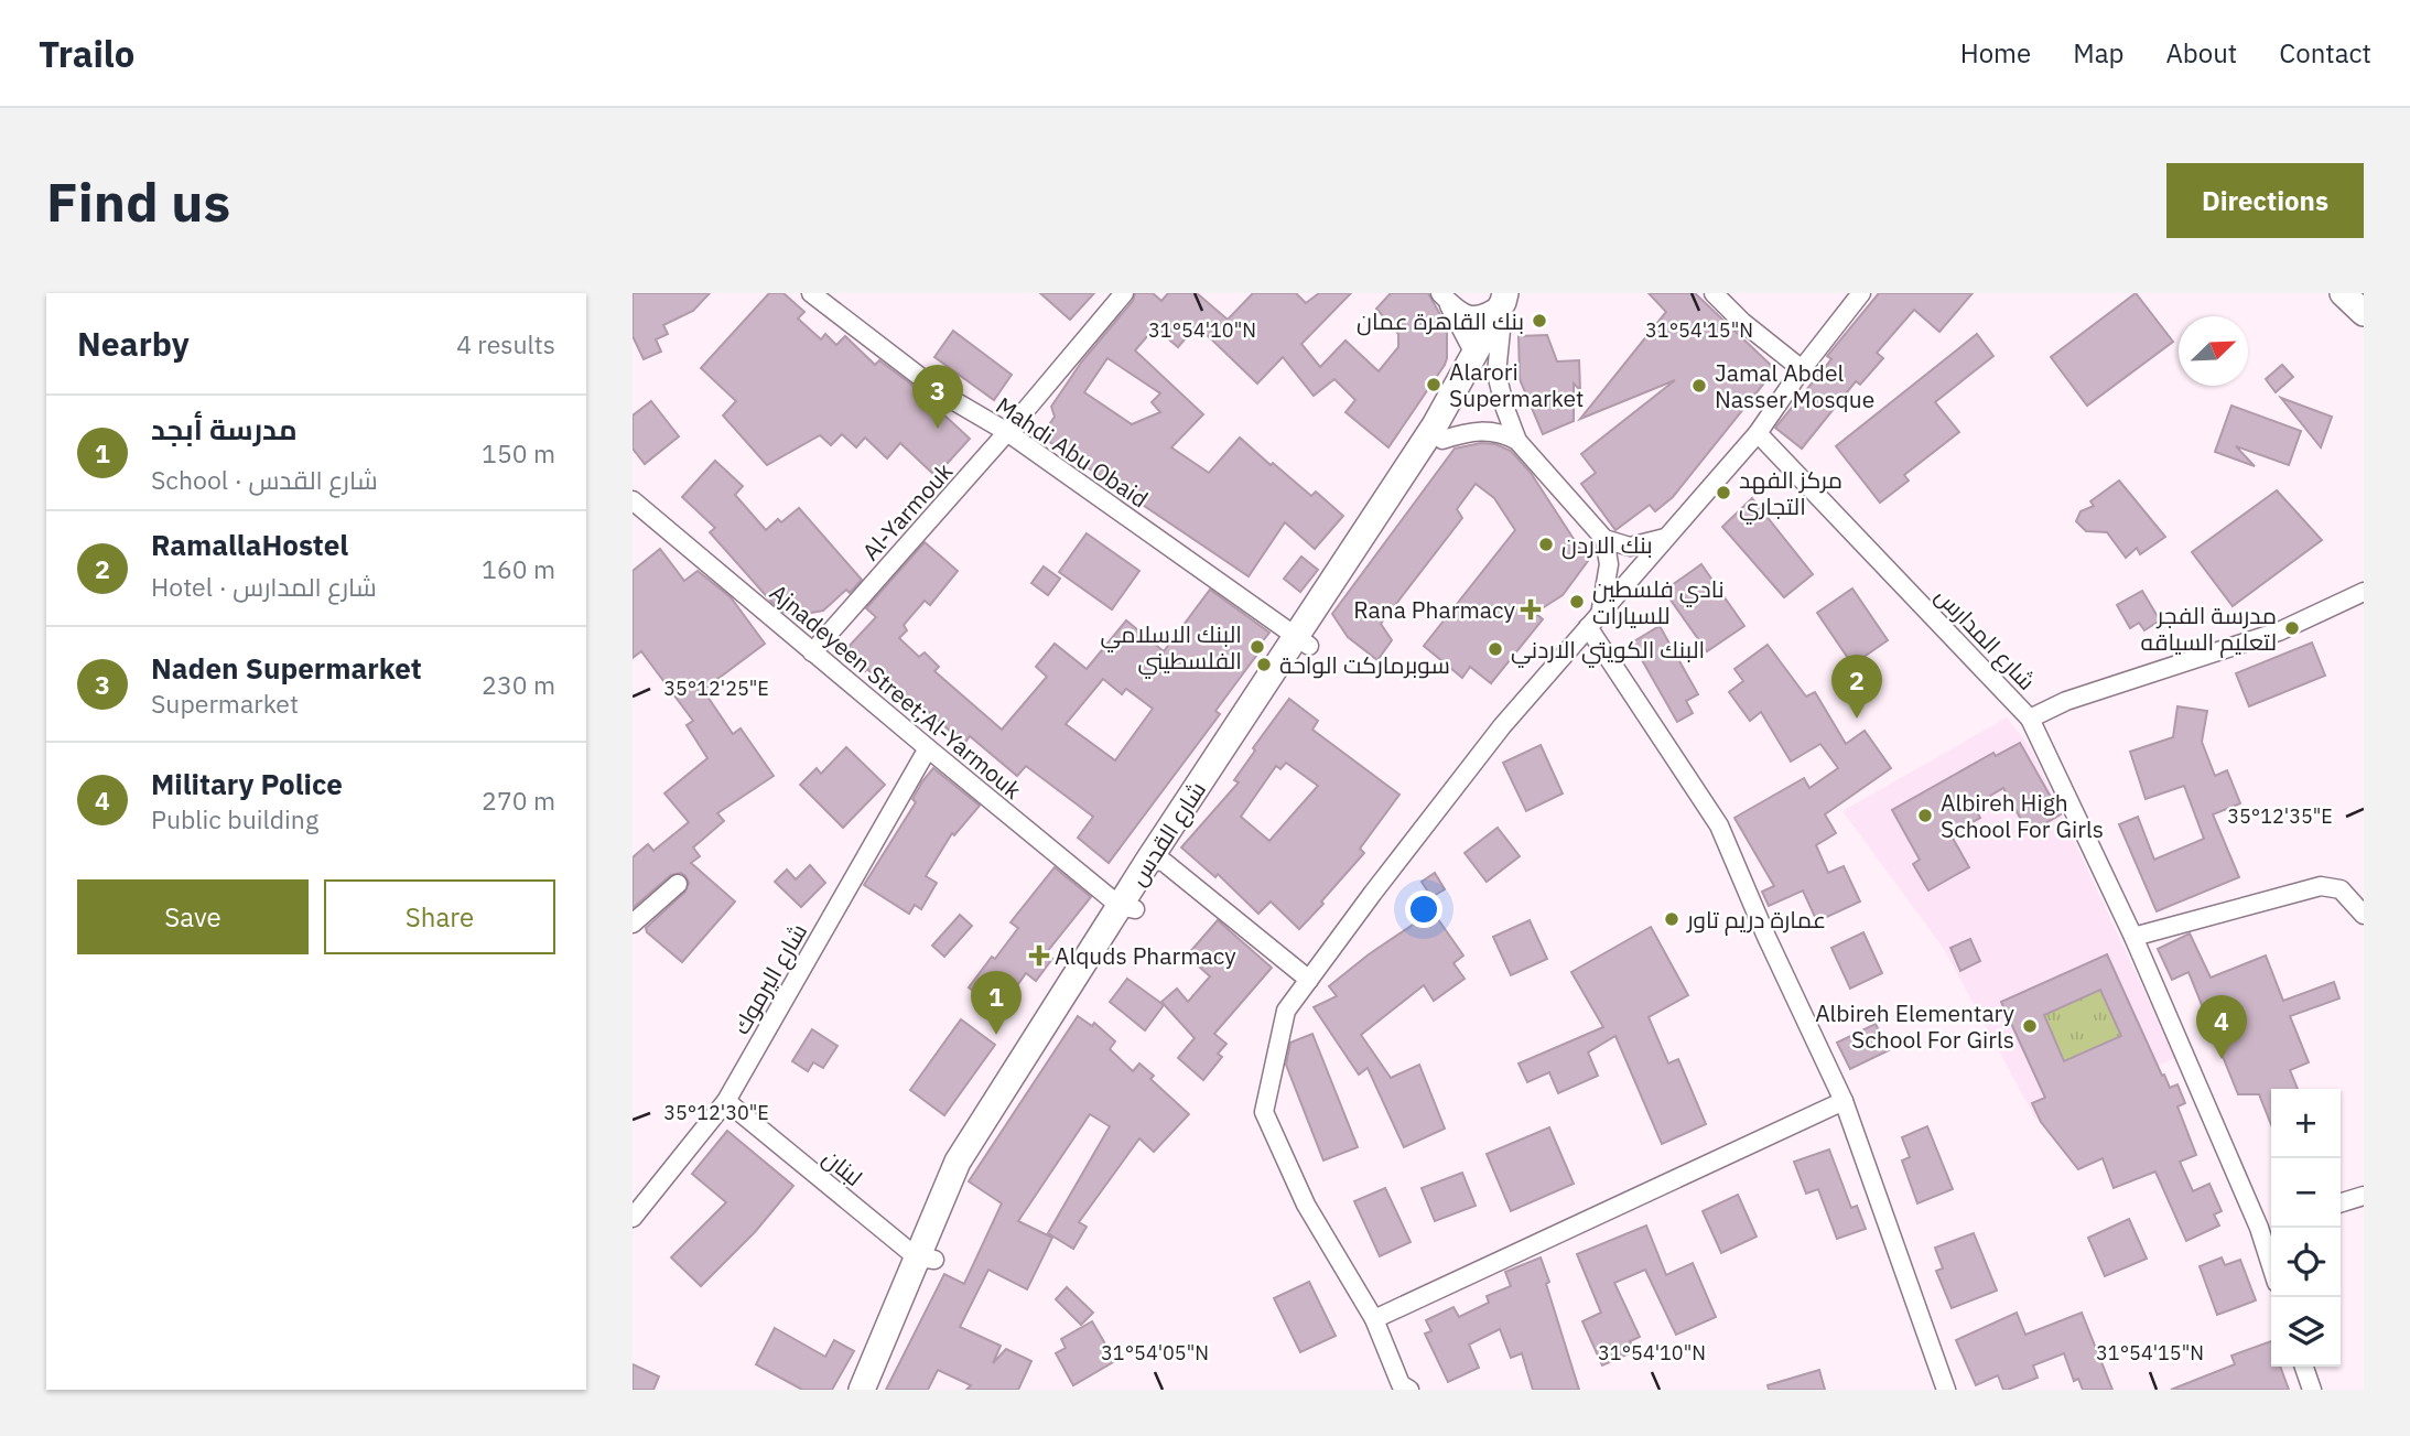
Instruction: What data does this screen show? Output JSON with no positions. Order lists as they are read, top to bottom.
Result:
{
  "streets": {
    "street": [
      "Mahdi Abu Obaid",
      "Al-Yarmouk",
      "شارع المدارس",
      "Ajnadeyeen Street;Al-Yarmouk",
      "شارع اليرموك",
      "لبنان"
    ]
  },
  "crossings": [
    ["Mahdi Abu Obaid", "Al-Yarmouk"],
    ["Al-Yarmouk", "Ajnadeyeen Street;Al-Yarmouk"],
    ["Ajnadeyeen Street;Al-Yarmouk", "شارع اليرموك"],
    ["شارع اليرموك", "لبنان"]
  ],
  "places": {
    "other": [
      "بنك القاهرة عمان",
      "Alarori Supermarket",
      "Jamal Abdel Nasser Mosque",
      "مركز الفهد التجاري",
      "بنك الاردن",
      "نادي فلسطين للسيارات",
      "مدرسة الفجر لتعليم السياقه",
      "البنك الاسلامي الفلسطيني",
      "البنك الكويتي الاردني",
      "سوبرماركت الواحة",
      "Albireh High School For Girls",
      "عمارة دريم تاور",
      "Albireh Elementary School For Girls"
    ],
    "health": ["Rana Pharmacy", "Alquds Pharmacy"]
  },
  "north": "top right",
  "page": {
    "header": "Trailo",
    "nav": [
      "Home",
      "Map",
      "About",
      "Contact"
    ],
    "buttons": [
      "Directions",
      ["Save", "Share"]
    ],
    "title": "Find us",
    "heading": ["Nearby", "4 results"],
    "pins": [
      "3",
      "2",
      "1",
      "4"
    ],
    "list": [
      {
        "mark": "1",
        "name": "مدرسة أبجد",
        "note": "School · شارع القدس",
        "value": "150 m"
      },
      {
        "mark": "2",
        "name": "RamallaHostel",
        "note": "Hotel · شارع المدارس",
        "value": "160 m"
      },
      {
        "mark": "3",
        "name": "Naden Supermarket",
        "note": "Supermarket",
        "value": "230 m"
      },
      {
        "mark": "4",
        "name": "Military Police",
        "note": "Public building",
        "value": "270 m"
      }
    ],
    "map_buttons": ["+", "−"]
  },
  "coordinates": [
    "31°54'10\"N",
    "31°54'15\"N",
    "35°12'25\"E",
    "35°12'35\"E",
    "35°12'30\"E",
    "31°54'05\"N"
  ]
}
